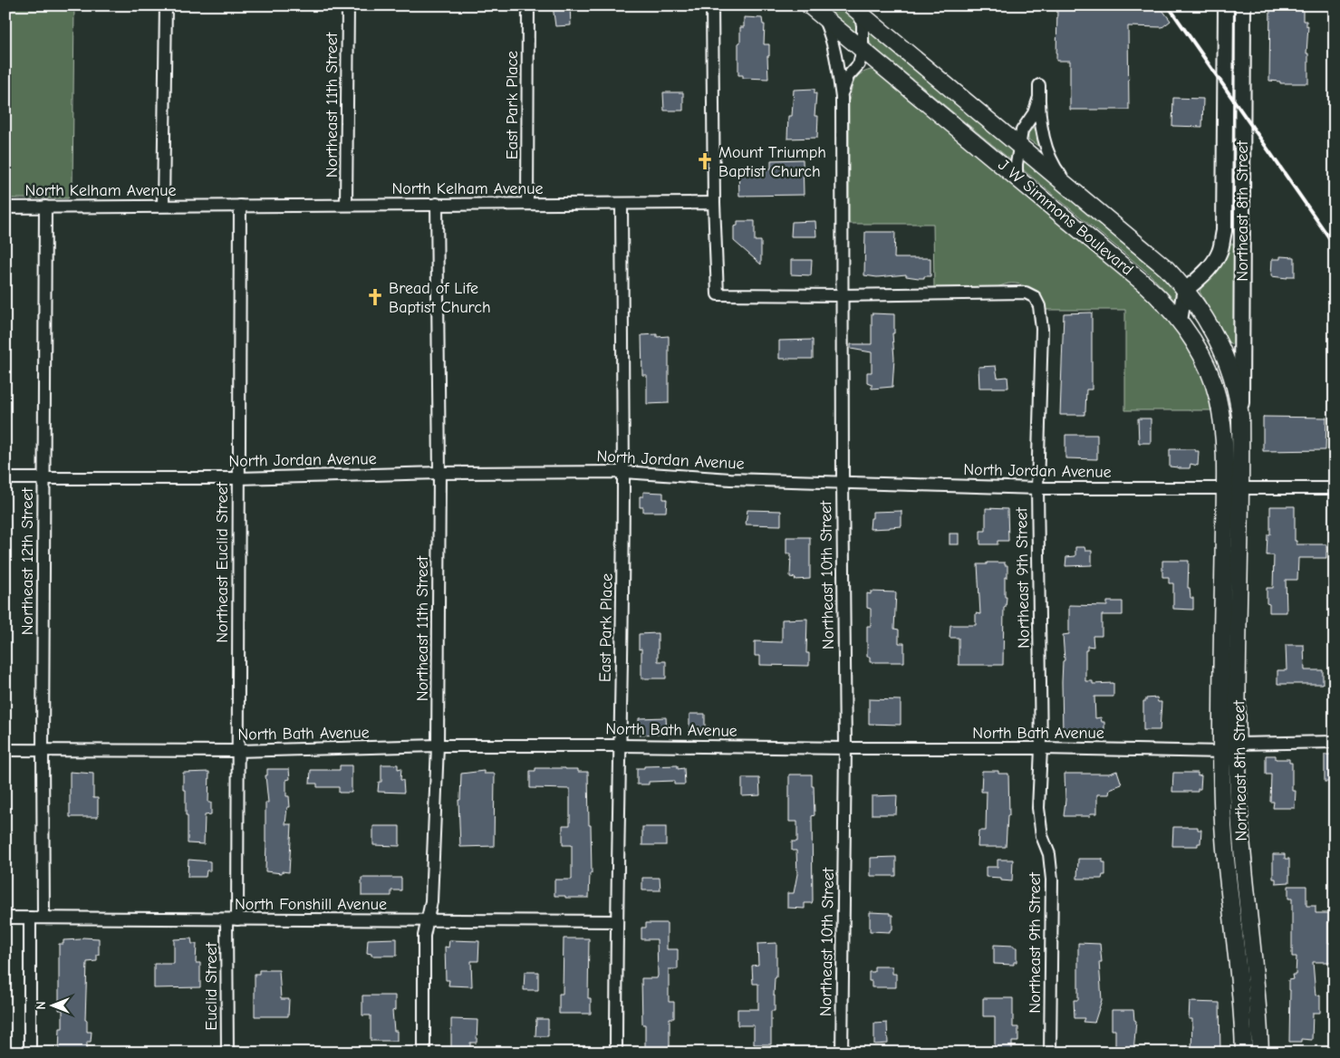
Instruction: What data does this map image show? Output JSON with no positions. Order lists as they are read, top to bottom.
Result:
{
  "streets": {
    "main road": ["Northeast 8th Street", "J W Simmons Boulevard"],
    "street": [
      "Northeast 11th Street",
      "East Park Place",
      "North Kelham Avenue",
      "North Jordan Avenue",
      "Northeast 12th Street",
      "Northeast Euclid Street",
      "Northeast 10th Street",
      "Northeast 9th Street",
      "North Bath Avenue",
      "North Fonshill Avenue",
      "Euclid Street"
    ]
  },
  "crossings": [
    ["Northeast 11th Street", "North Kelham Avenue"],
    ["Northeast 11th Street", "North Jordan Avenue"],
    ["Northeast 11th Street", "North Bath Avenue"],
    ["Northeast 11th Street", "North Fonshill Avenue"],
    ["East Park Place", "North Kelham Avenue"],
    ["East Park Place", "North Jordan Avenue"],
    ["East Park Place", "North Bath Avenue"],
    ["East Park Place", "North Fonshill Avenue"],
    ["North Kelham Avenue", "Northeast 12th Street"],
    ["North Kelham Avenue", "Northeast Euclid Street"],
    ["Northeast 8th Street", "J W Simmons Boulevard"],
    ["Northeast 8th Street", "North Jordan Avenue"],
    ["Northeast 8th Street", "North Bath Avenue"],
    ["J W Simmons Boulevard", "North Jordan Avenue"],
    ["J W Simmons Boulevard", "Northeast 10th Street"],
    ["North Jordan Avenue", "Northeast 12th Street"],
    ["North Jordan Avenue", "Northeast Euclid Street"],
    ["North Jordan Avenue", "Northeast 10th Street"],
    ["North Jordan Avenue", "Northeast 9th Street"],
    ["Northeast 12th Street", "North Bath Avenue"],
    ["Northeast 12th Street", "North Fonshill Avenue"],
    ["Northeast Euclid Street", "North Bath Avenue"],
    ["Northeast Euclid Street", "North Fonshill Avenue"],
    ["Northeast Euclid Street", "Euclid Street"],
    ["Northeast 10th Street", "Northeast 9th Street"],
    ["Northeast 10th Street", "North Bath Avenue"],
    ["Northeast 9th Street", "North Bath Avenue"],
    ["North Fonshill Avenue", "Euclid Street"]
  ],
  "places": {
    "church": ["Mount Triumph Baptist Church", "Bread of Life Baptist Church"]
  },
  "north": "left"
}
